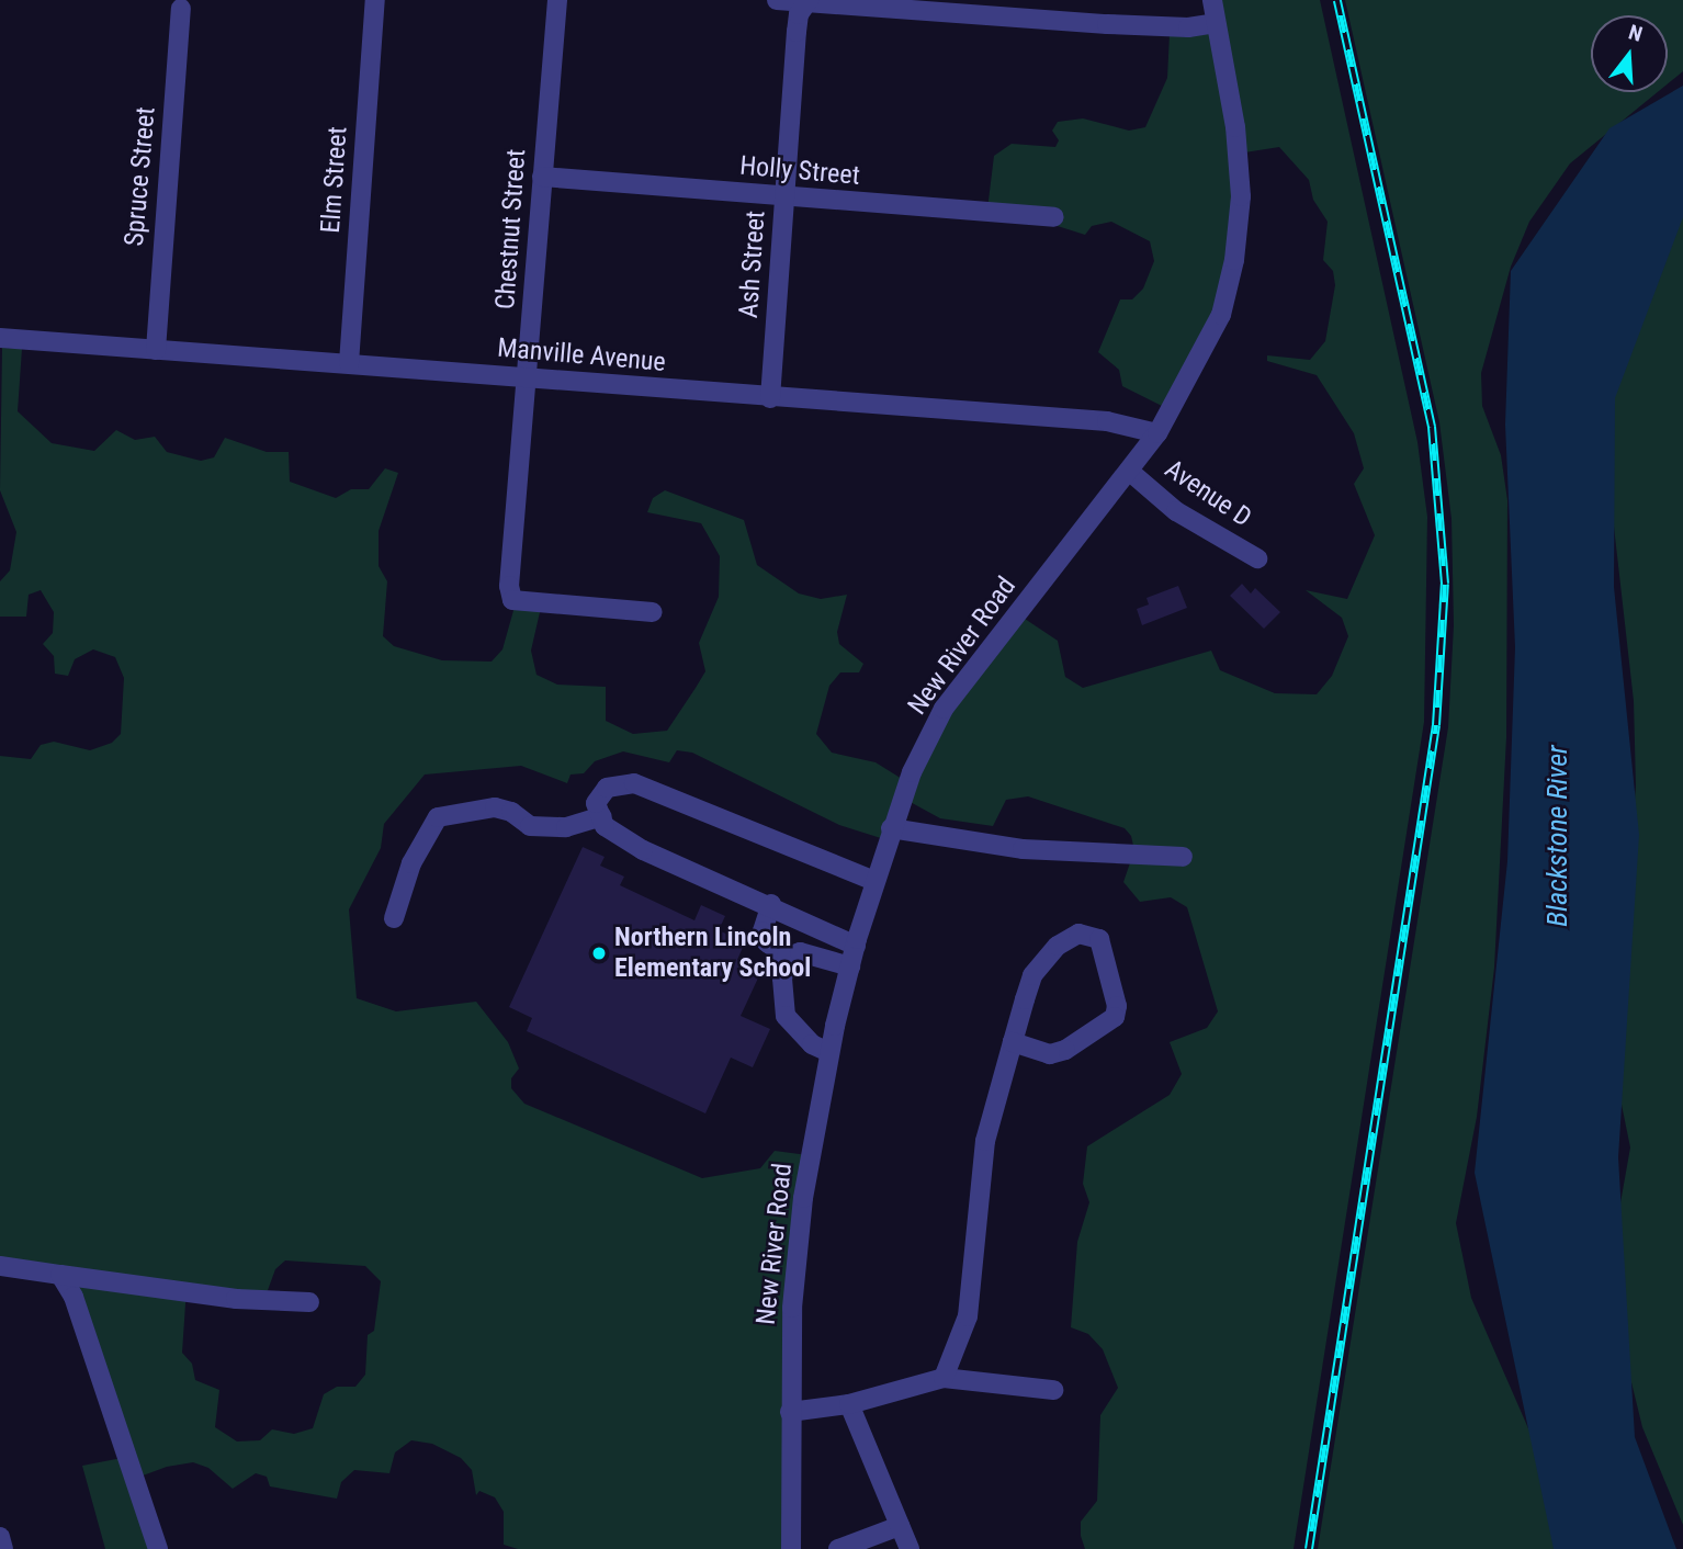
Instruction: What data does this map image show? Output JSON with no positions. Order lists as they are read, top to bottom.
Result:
{
  "streets": {
    "street": [
      "Holly Street",
      "Spruce Street",
      "Elm Street",
      "Chestnut Street",
      "Ash Street",
      "Manville Avenue",
      "Avenue D",
      "New River Road"
    ]
  },
  "crossings": [
    ["Holly Street", "Chestnut Street"],
    ["Holly Street", "Ash Street"],
    ["Spruce Street", "Manville Avenue"],
    ["Elm Street", "Manville Avenue"],
    ["Chestnut Street", "Manville Avenue"],
    ["Ash Street", "Manville Avenue"],
    ["Manville Avenue", "New River Road"],
    ["Avenue D", "New River Road"]
  ],
  "water": ["Blackstone River"],
  "places": ["Northern Lincoln Elementary School"],
  "north": "top"
}
